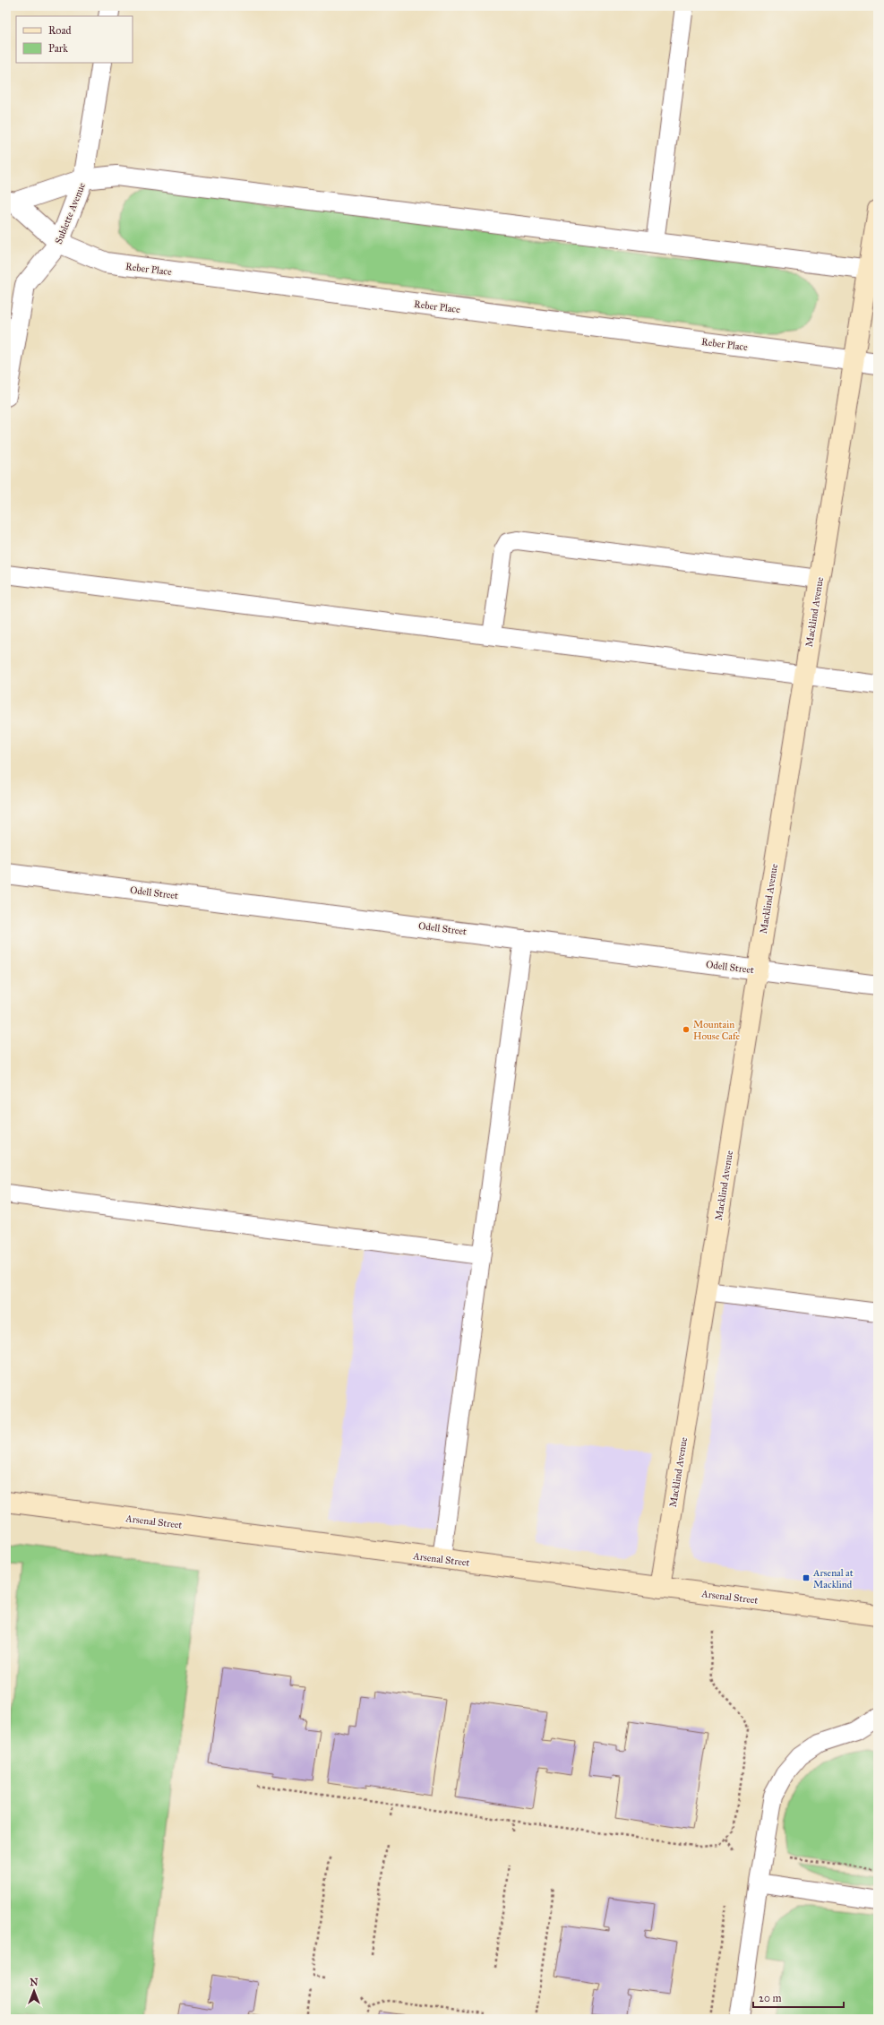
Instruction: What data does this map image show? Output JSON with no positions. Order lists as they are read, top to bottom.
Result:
{
  "streets": {
    "street": [
      "Sublette Avenue",
      "Reber Place",
      "Macklind Avenue",
      "Odell Street",
      "Arsenal Street"
    ]
  },
  "crossings": [
    ["Sublette Avenue", "Reber Place"],
    ["Reber Place", "Macklind Avenue"],
    ["Macklind Avenue", "Odell Street"],
    ["Macklind Avenue", "Arsenal Street"]
  ],
  "places": {
    "other": ["Mountain House Cafe"],
    "transit": ["Arsenal at Macklind"]
  },
  "legend": ["Road", "Park"],
  "scale_bar": "20 m",
  "north": "top"
}
